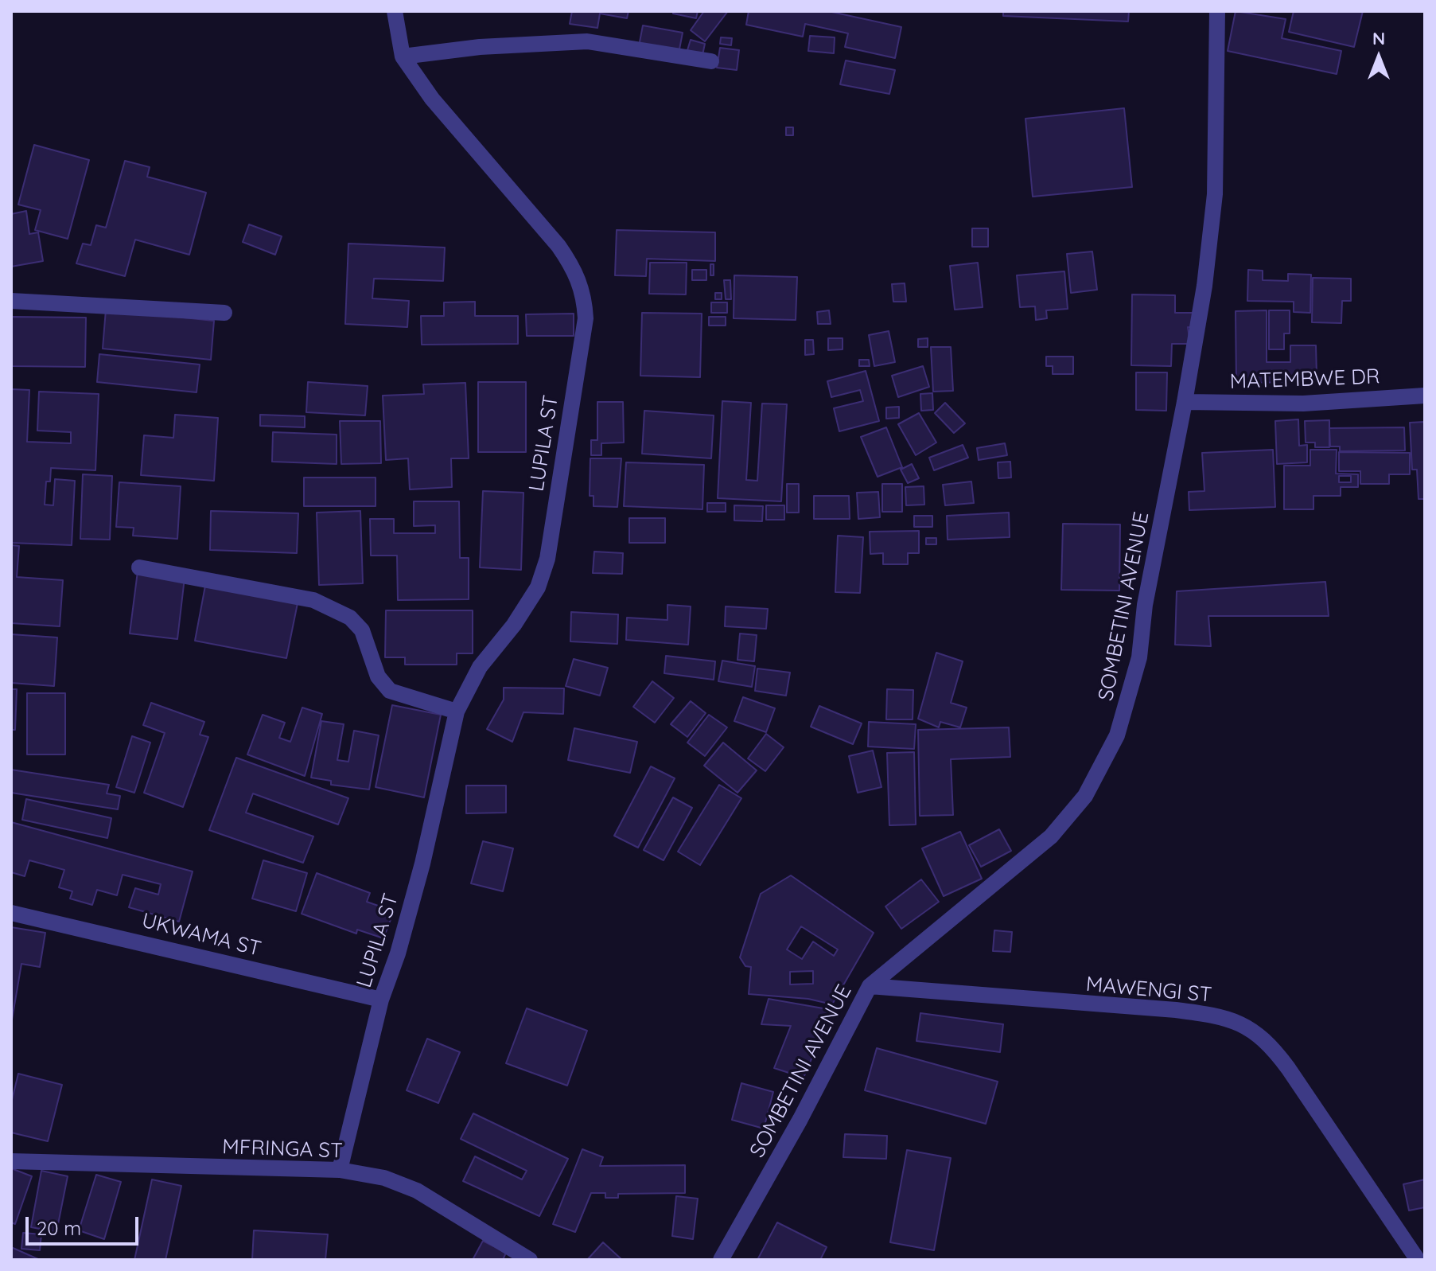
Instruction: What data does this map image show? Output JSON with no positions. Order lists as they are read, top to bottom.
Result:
{
  "streets": {
    "street": [
      "MATEMBWE DR",
      "LUPILA ST",
      "SOMBETINI AVENUE",
      "UKWAMA ST",
      "MAWENGI ST",
      "MFRINGA ST"
    ]
  },
  "crossings": [
    ["MATEMBWE DR", "SOMBETINI AVENUE"],
    ["LUPILA ST", "UKWAMA ST"],
    ["LUPILA ST", "MFRINGA ST"],
    ["SOMBETINI AVENUE", "MAWENGI ST"]
  ],
  "scale_bar": "20 m",
  "north": "top"
}
